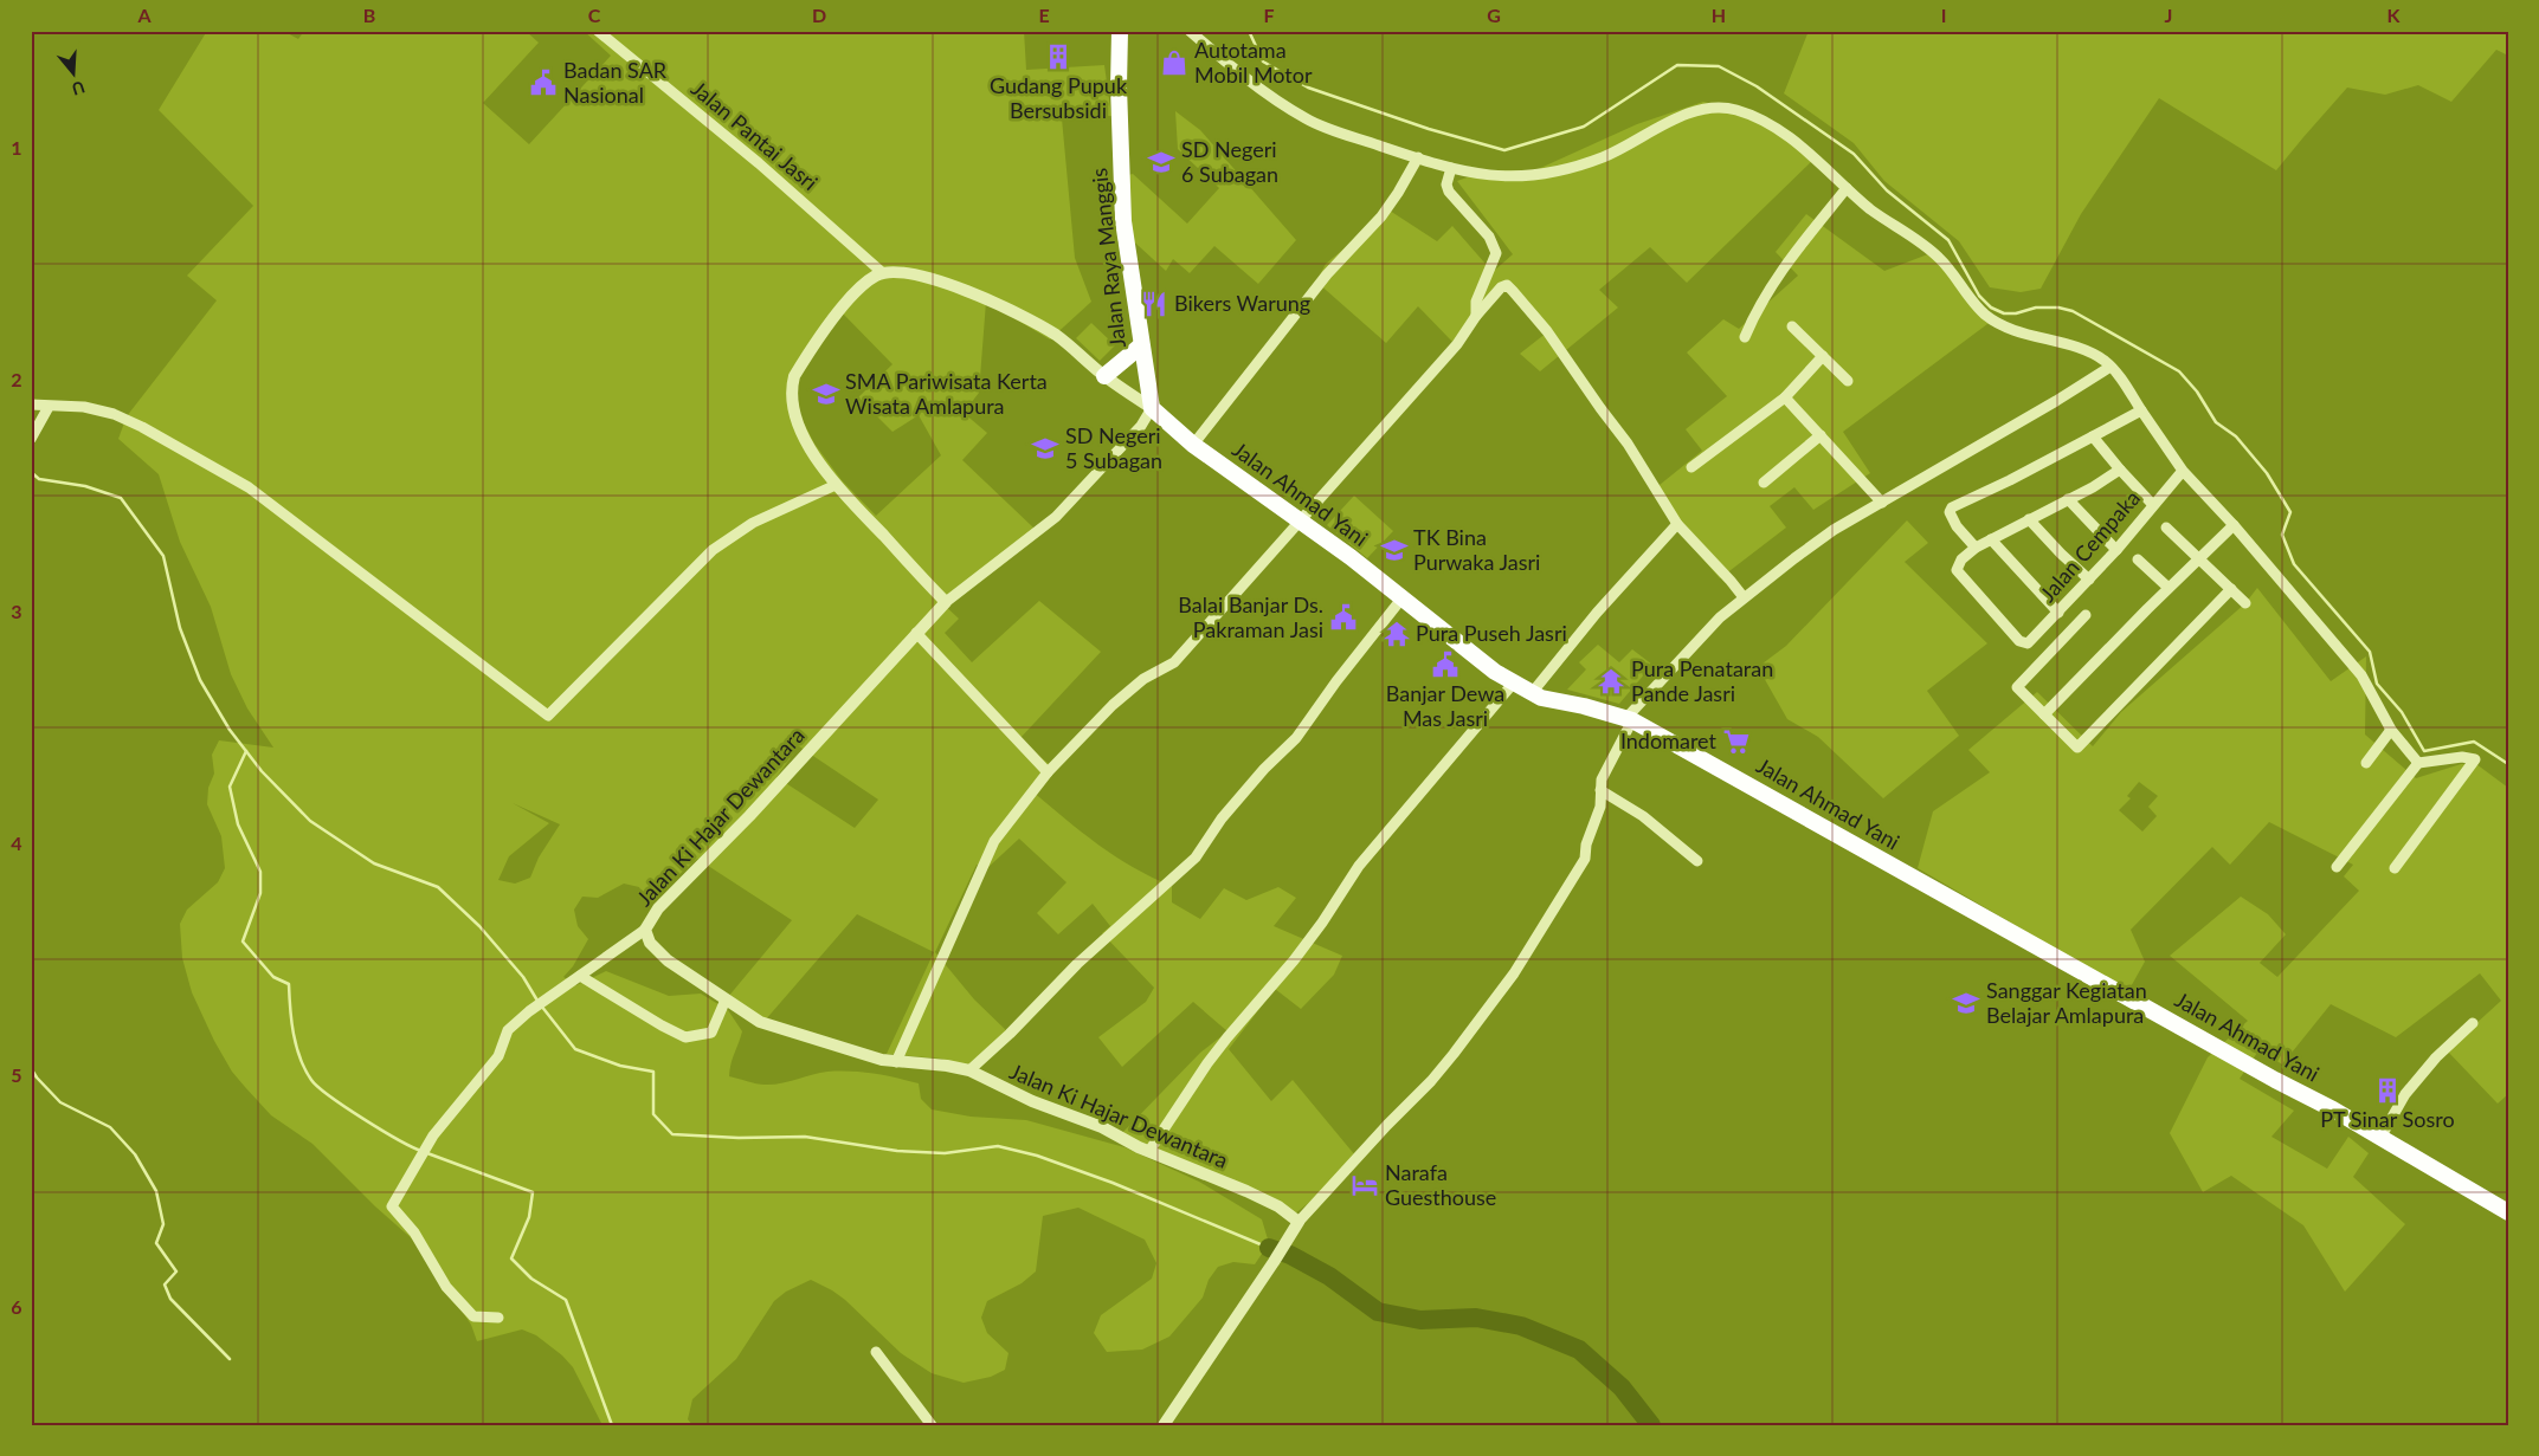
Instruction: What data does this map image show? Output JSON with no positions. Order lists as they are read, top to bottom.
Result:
{
  "streets": {
    "highway": ["Jalan Raya Manggis", "Jalan Ahmad Yani"],
    "street": ["Jalan Pantai Jasri", "Jalan Cempaka", "Jalan Ki Hajar Dewantara"]
  },
  "crossings": [
    ["Jalan Raya Manggis", "Jalan Ahmad Yani"]
  ],
  "places": {
    "building": ["Gudang Pupuk Bersubsidi", "PT Sinar Sosro"],
    "shop": ["Autotama Mobil Motor"],
    "public building": ["Badan SAR Nasional", "Balai Banjar Ds. Pakraman Jasi", "Banjar Dewa Mas Jasri"],
    "school or university": [
      "SD Negeri 6 Subagan",
      "SMA Pariwisata Kerta Wisata Amlapura",
      "SD Negeri 5 Subagan",
      "TK Bina Purwaka Jasri",
      "Sanggar Kegiatan Belajar Amlapura"
    ],
    "restaurant": ["Bikers Warung"],
    "temple": ["Pura Puseh Jasri", "Pura Penataran Pande Jasri"],
    "supermarket": ["Indomaret"],
    "hotel": ["Narafa Guesthouse"]
  },
  "north": "bottom",
  "grid": {
    "columns": [
      "A",
      "B",
      "C",
      "D",
      "E",
      "F",
      "G",
      "H",
      "I",
      "J",
      "K"
    ],
    "rows": [
      "1",
      "2",
      "3",
      "4",
      "5",
      "6"
    ]
  }
}
